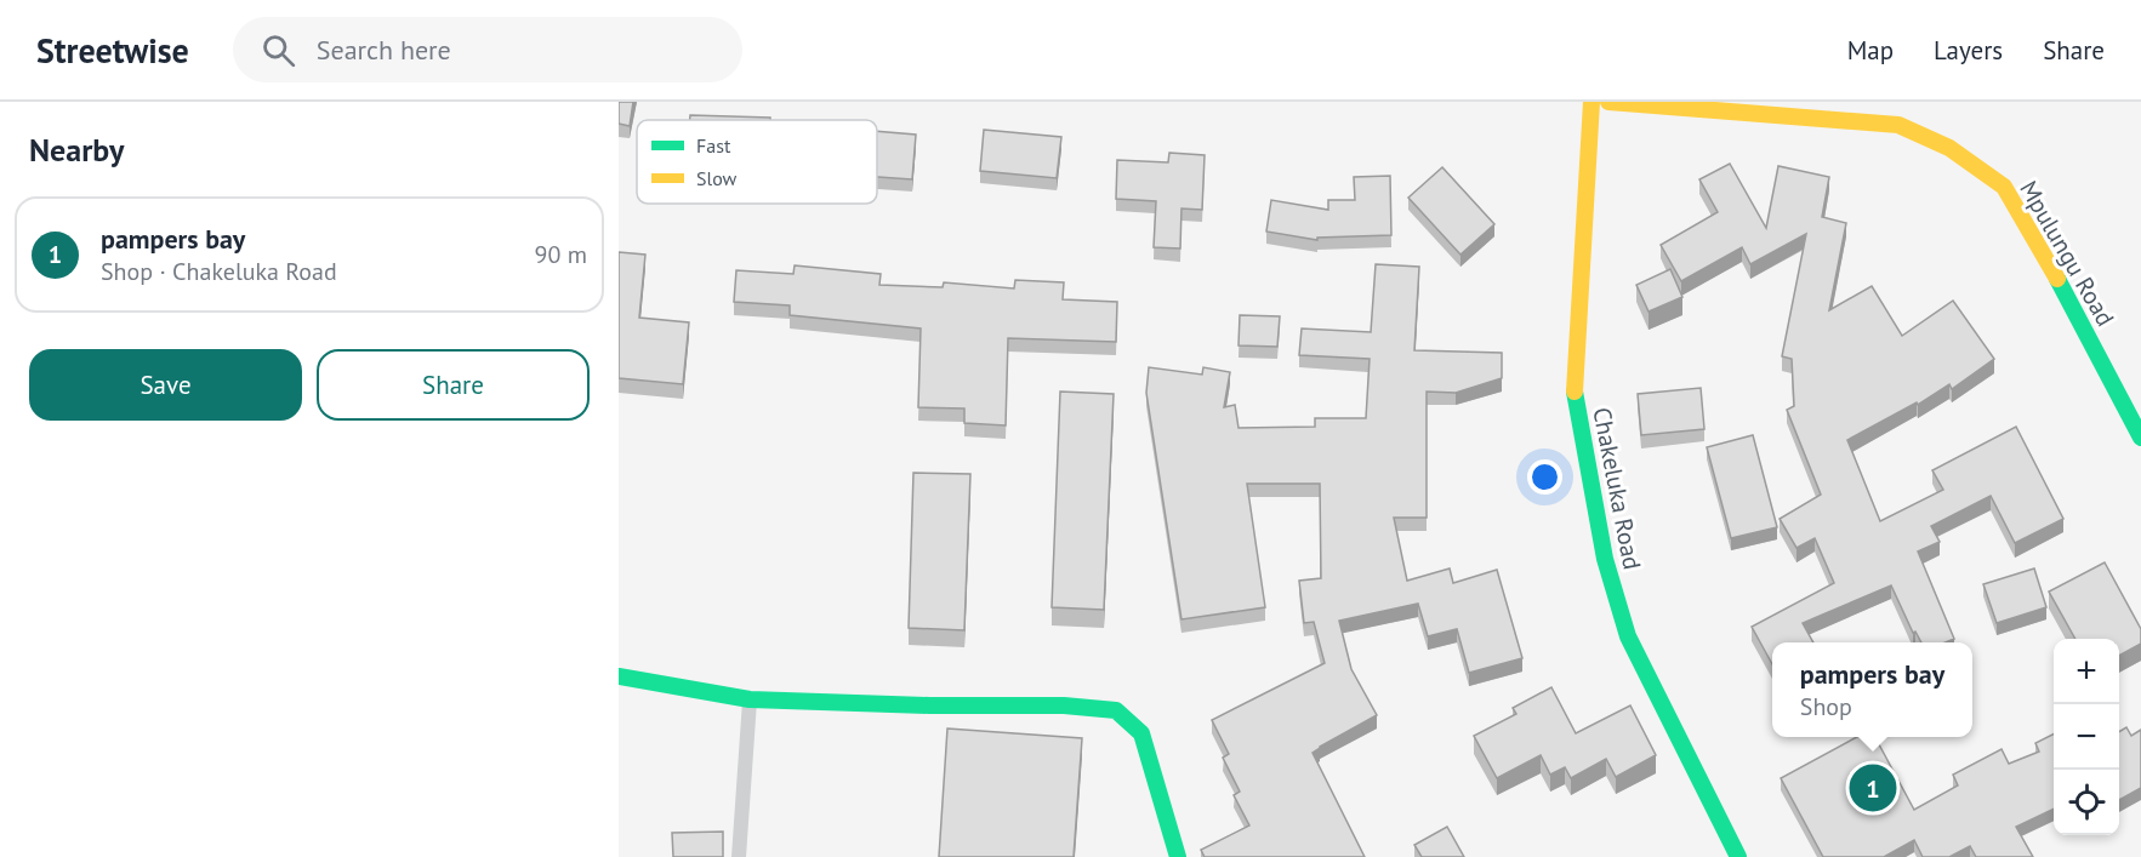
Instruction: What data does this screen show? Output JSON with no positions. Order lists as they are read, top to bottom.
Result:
{
  "streets": {
    "street": ["Mpulungu Road", "Chakeluka Road"]
  },
  "legend": ["Fast", "Slow"],
  "page": {
    "header": "Streetwise",
    "search": "Search here",
    "nav": ["Map", "Layers", "Share"],
    "heading": "Nearby",
    "list": [
      {
        "mark": "1",
        "name": "pampers bay",
        "note": "Shop · Chakeluka Road",
        "value": "90 m"
      }
    ],
    "buttons": ["Save", "Share"],
    "map_buttons": ["+", "−"],
    "popup": ["pampers bay", "Shop"],
    "pins": "1"
  }
}
